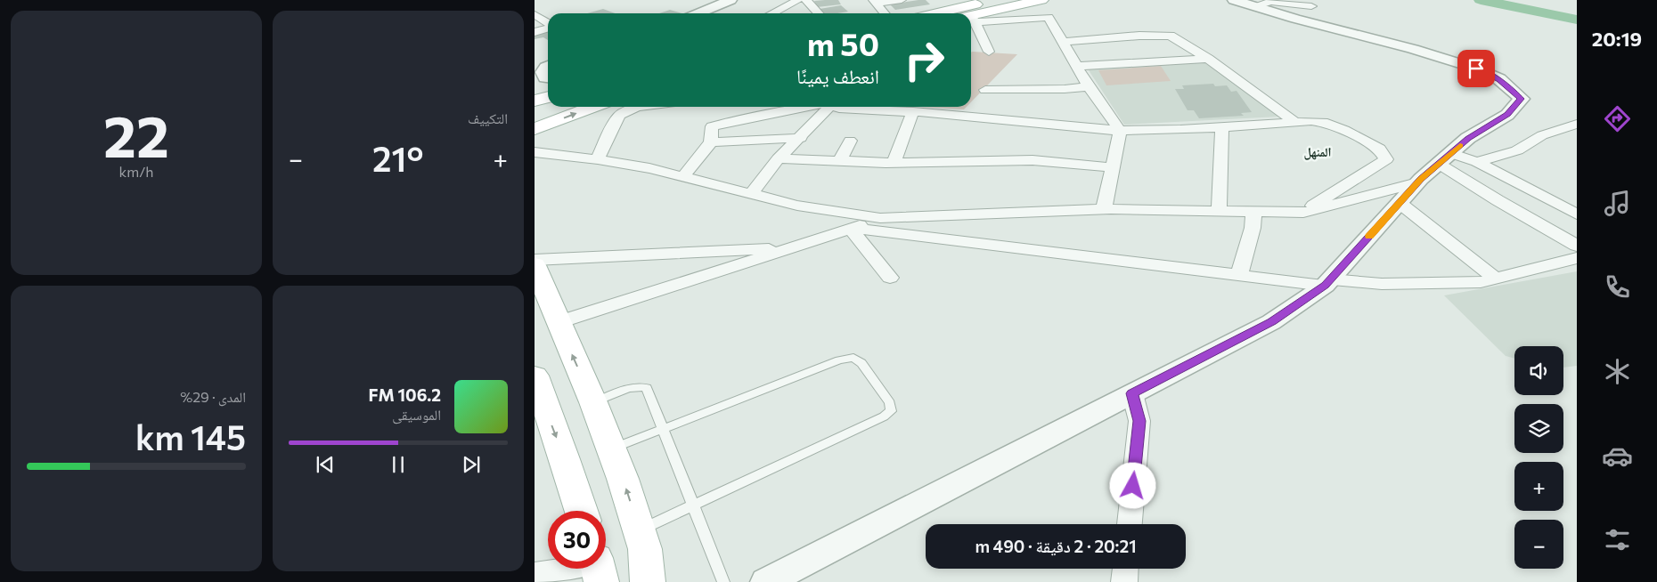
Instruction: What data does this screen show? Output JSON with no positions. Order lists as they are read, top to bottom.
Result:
{
  "districts": ["المنهل"],
  "page": {
    "tabs": "20:19",
    "tile": [
      "التكييف",
      ["22", "km/h"],
      ["المدى · 29%", "145 km"]
    ],
    "turn": ["50 m", "انعطف يمينًا"],
    "heat": ["−", "21°", "+"],
    "map_buttons": ["+", "−"],
    "song": ["106.2 FM", "الموسيقى"],
    "limit": "30",
    "trip": "20:21 · 2 دقيقة · 490 m"
  }
}
